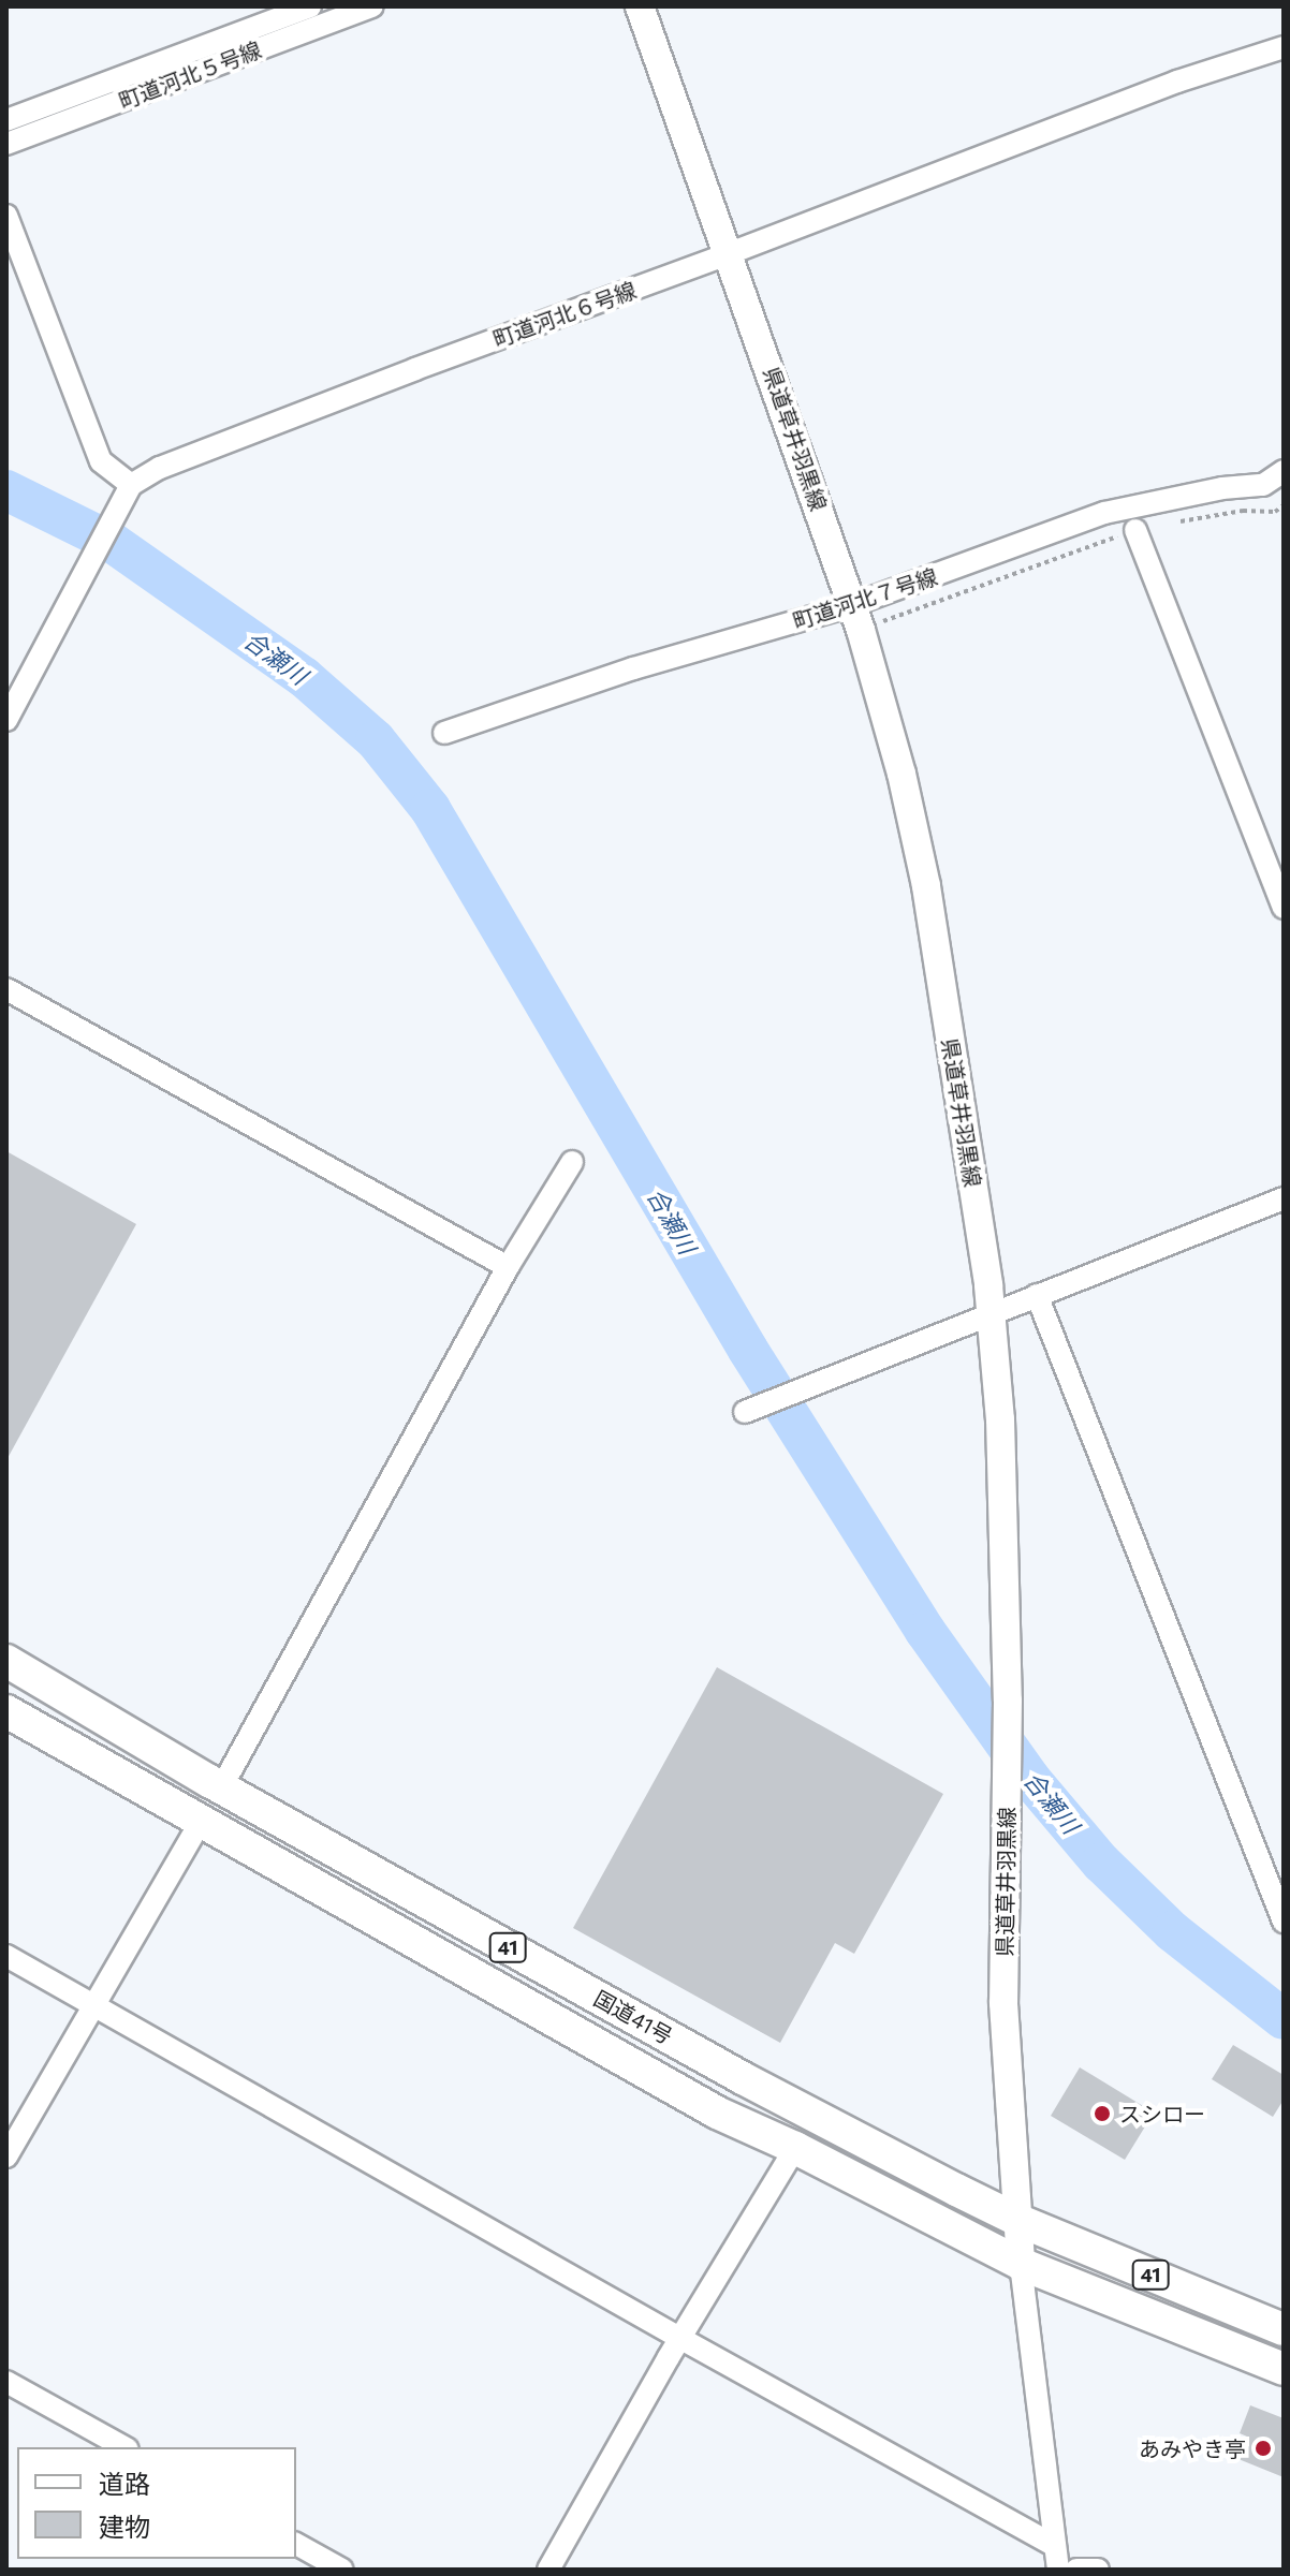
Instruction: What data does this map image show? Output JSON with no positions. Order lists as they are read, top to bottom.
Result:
{
  "streets": {
    "highway": ["41", "国道41号"],
    "main road": ["県道草井羽黒線"],
    "street": ["町道河北５号線", "町道河北６号線", "町道河北７号線"]
  },
  "crossings": [
    ["町道河北６号線", "県道草井羽黒線"],
    ["県道草井羽黒線", "町道河北７号線"],
    ["県道草井羽黒線", "国道41号"]
  ],
  "water": ["合瀬川"],
  "places": ["スシロー", "あみやき亭"],
  "legend": ["道路", "建物"]
}
